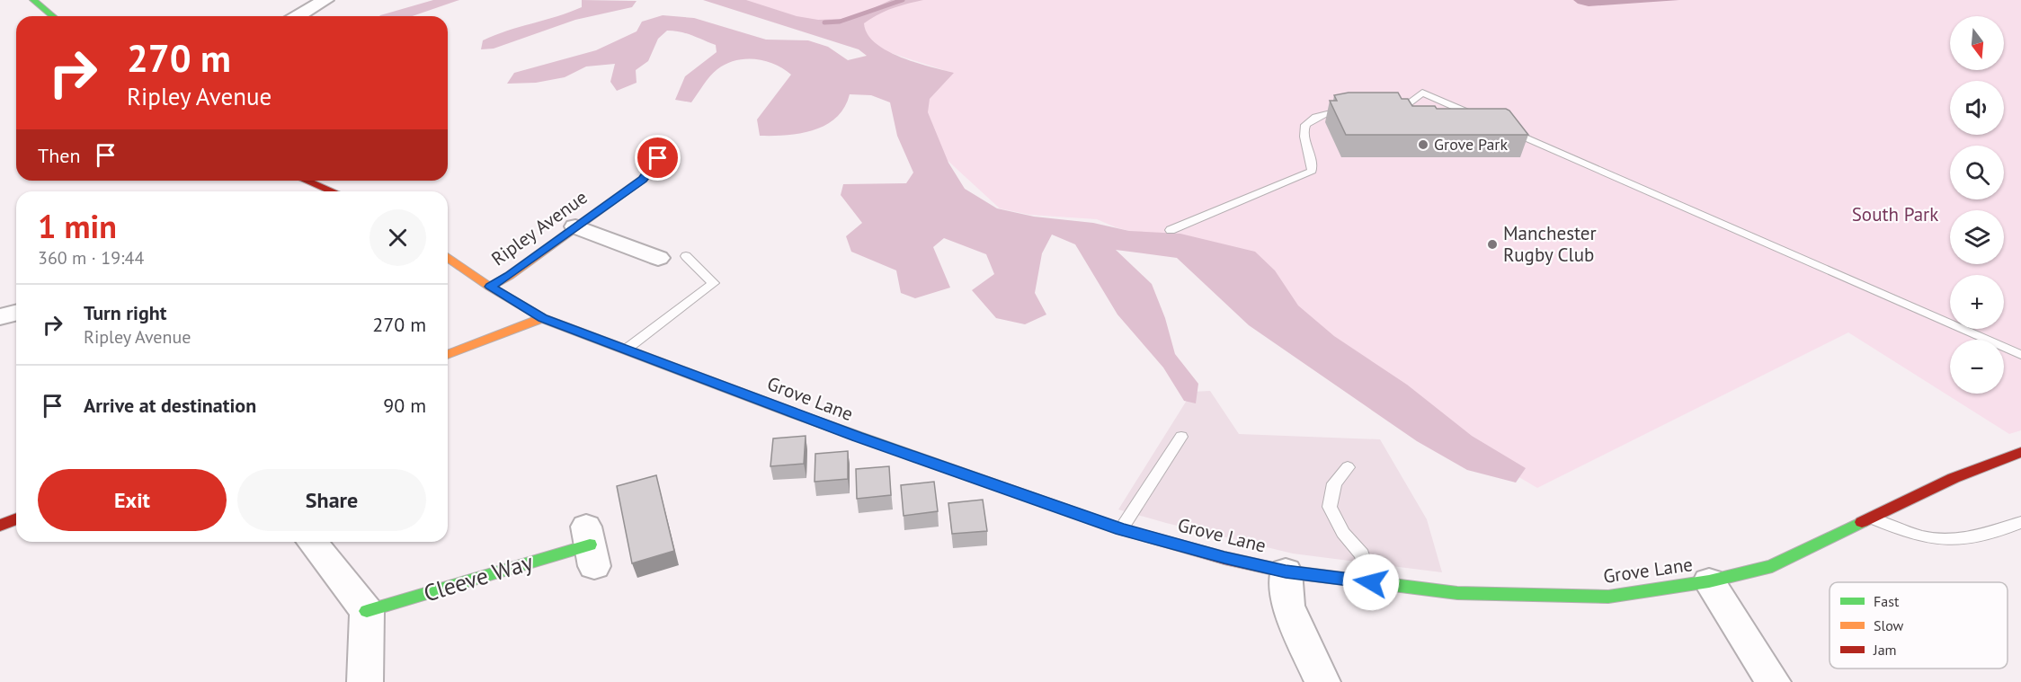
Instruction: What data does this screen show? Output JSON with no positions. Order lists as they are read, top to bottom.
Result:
{
  "streets": {
    "main road": ["Ripley Avenue", "Grove Lane", "Cleeve Way"]
  },
  "crossings": [
    ["Ripley Avenue", "Grove Lane"]
  ],
  "parks": ["South Park"],
  "places": ["Grove Park", "Manchester Rugby Club"],
  "legend": ["Fast", "Slow", "Jam"],
  "north": "bottom",
  "page": {
    "map_buttons": ["+", "−"],
    "turn": ["270 m", "Ripley Avenue"],
    "then": "Then",
    "heading": ["1 min", "360 m · 19:44"],
    "list": [
      {
        "name": "Turn right",
        "note": "Ripley Avenue",
        "value": "270 m"
      },
      {
        "name": "Arrive at destination",
        "value": "90 m"
      }
    ],
    "buttons": ["Exit", "Share"]
  }
}
